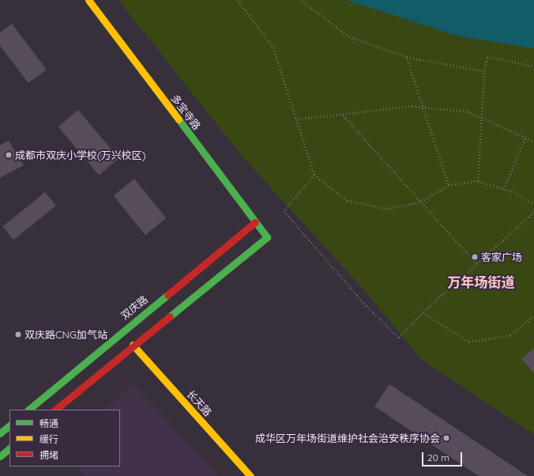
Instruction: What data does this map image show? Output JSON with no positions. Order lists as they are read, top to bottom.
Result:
{
  "streets": {
    "street": ["多宝寺路", "双庆路", "长天路"]
  },
  "crossings": [
    ["多宝寺路", "双庆路"],
    ["多宝寺路", "长天路"]
  ],
  "districts": ["万年场街道"],
  "places": [
    "成都市双庆小学校(万兴校区)",
    "客家广场",
    "双庆路CNG加气站",
    "成华区万年场街道维护社会治安秩序协会"
  ],
  "legend": ["畅通", "缓行", "拥堵"],
  "scale_bar": "20 m"
}
